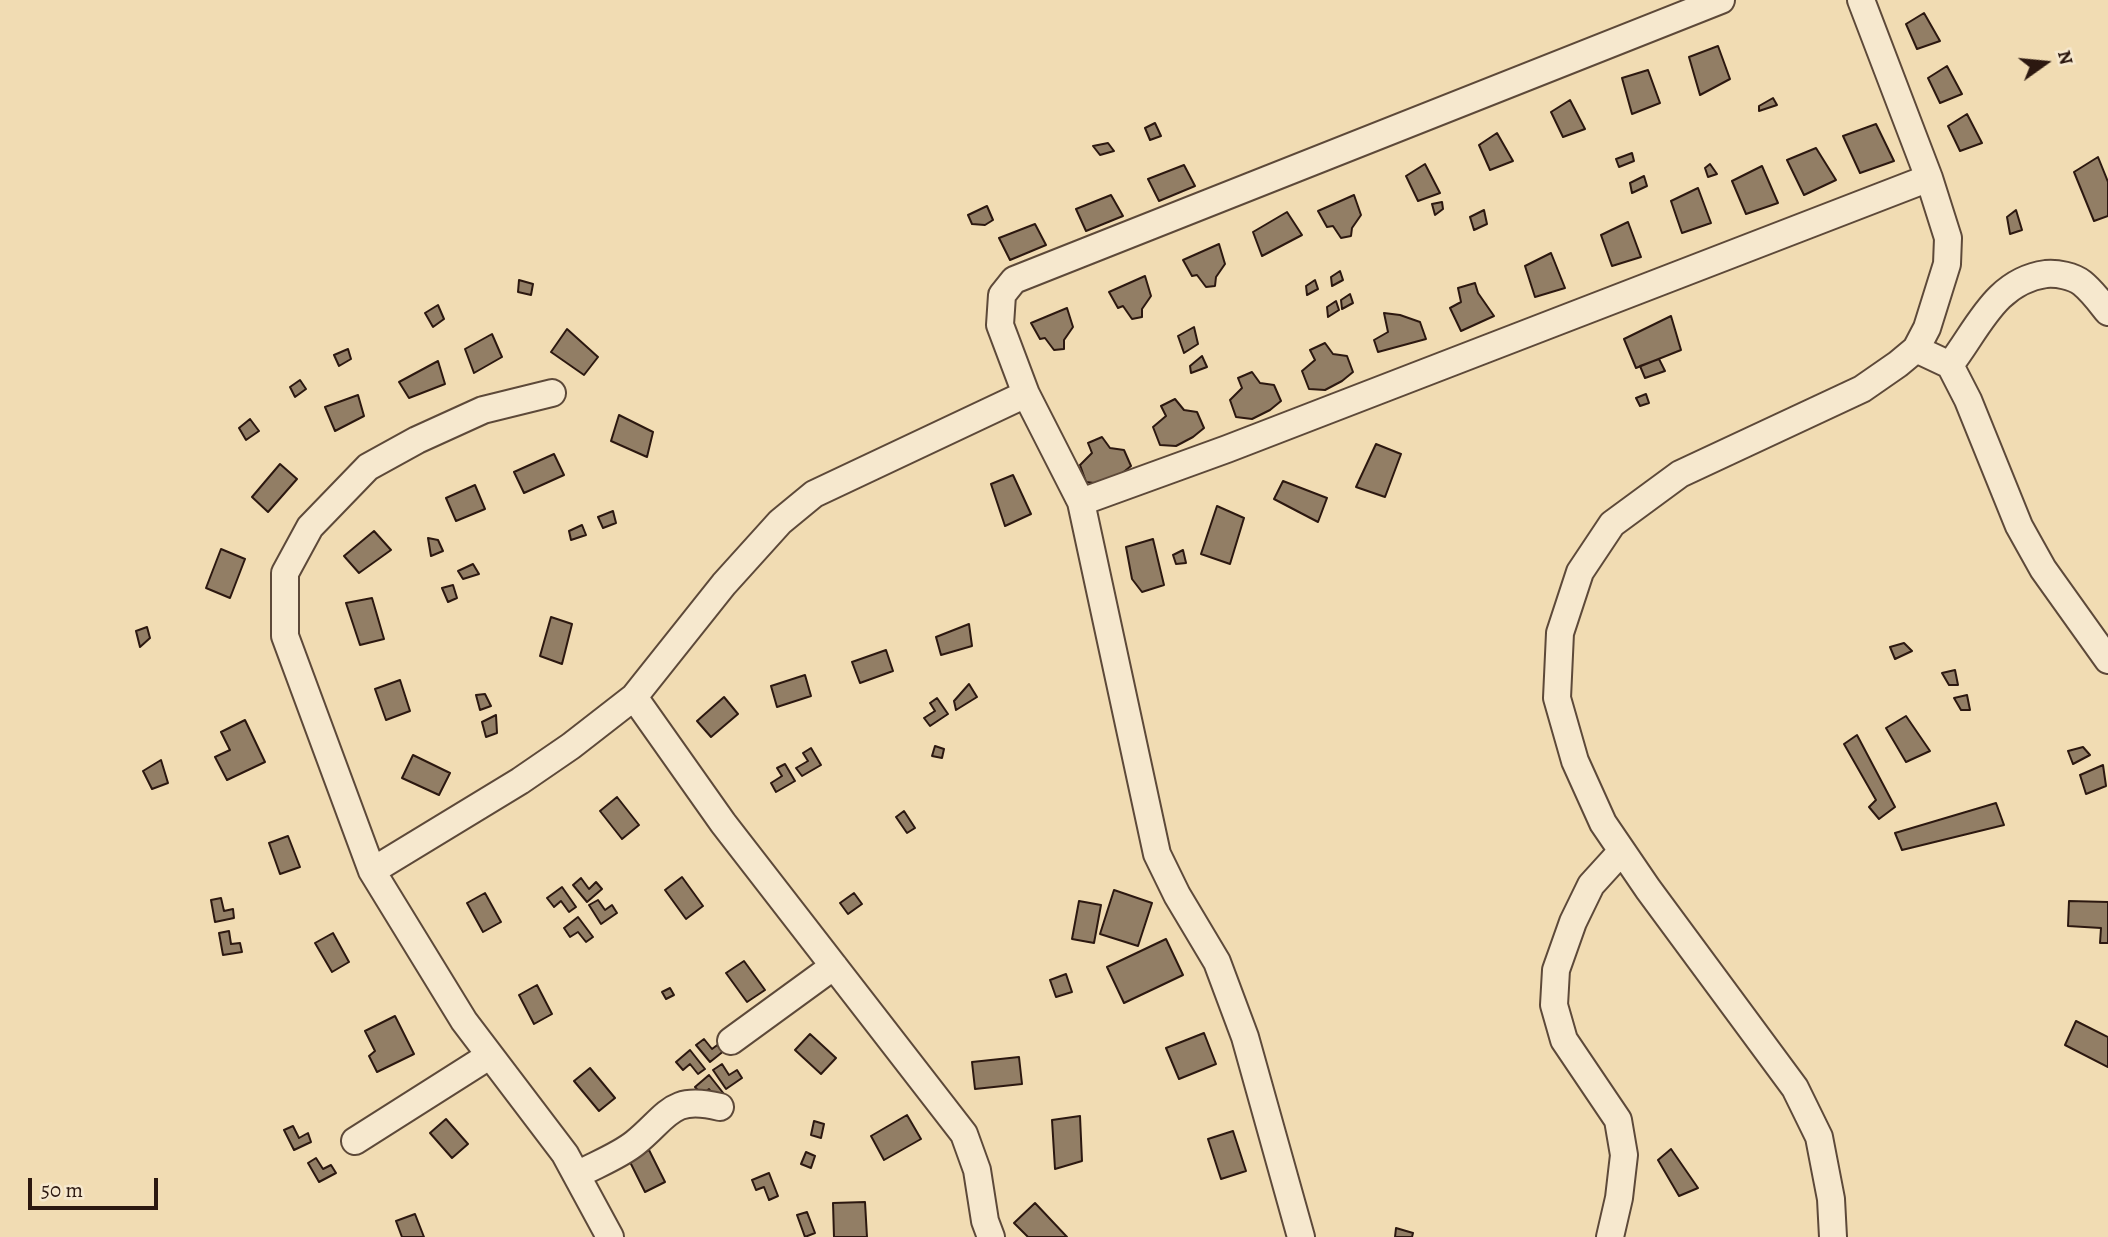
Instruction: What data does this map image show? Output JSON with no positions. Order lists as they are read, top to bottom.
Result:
{
  "scale_bar": "50 m",
  "north": "right"
}
